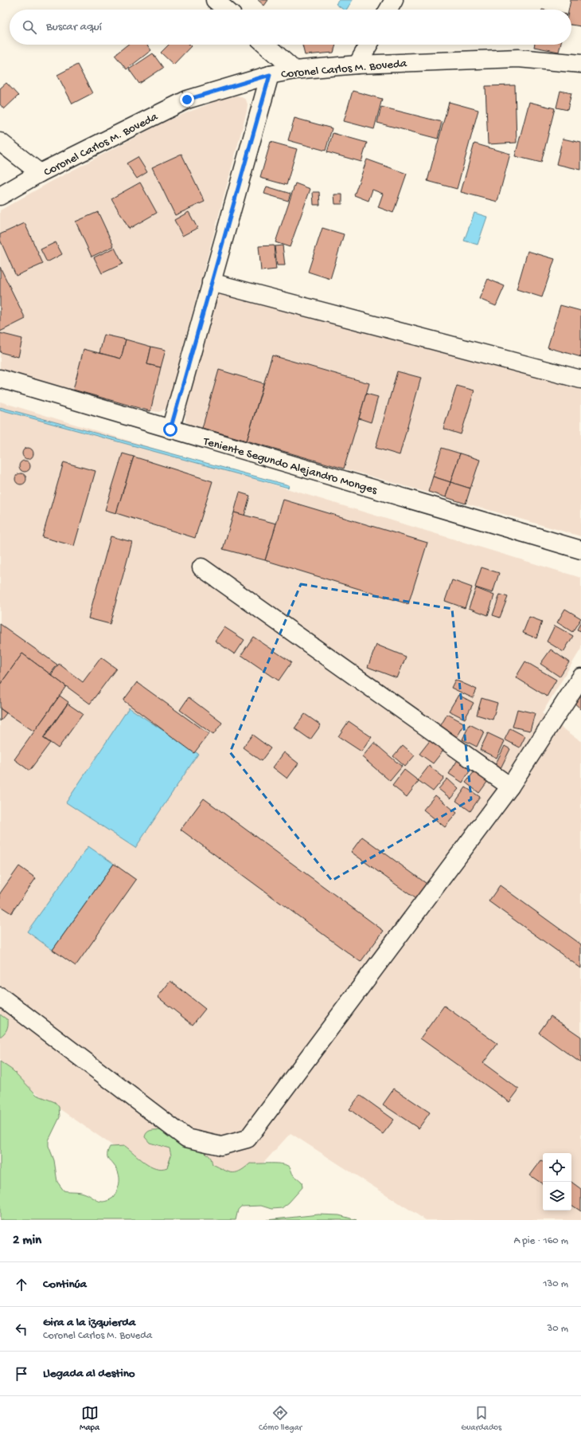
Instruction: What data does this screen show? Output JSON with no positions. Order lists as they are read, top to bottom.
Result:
{
  "streets": {
    "street": ["Coronel Carlos M. Boveda", "Teniente Segundo Alejandro Monges"]
  },
  "page": {
    "search": "Buscar aquí",
    "heading": ["2 min", "A pie · 160 m"],
    "list": [
      ["Continúa", "130 m"],
      ["Gira a la izquierda", "Coronel Carlos M. Boveda", "30 m"],
      "Llegada al destino"
    ],
    "nav": ["Mapa", "Cómo llegar", "Guardados"]
  }
}
